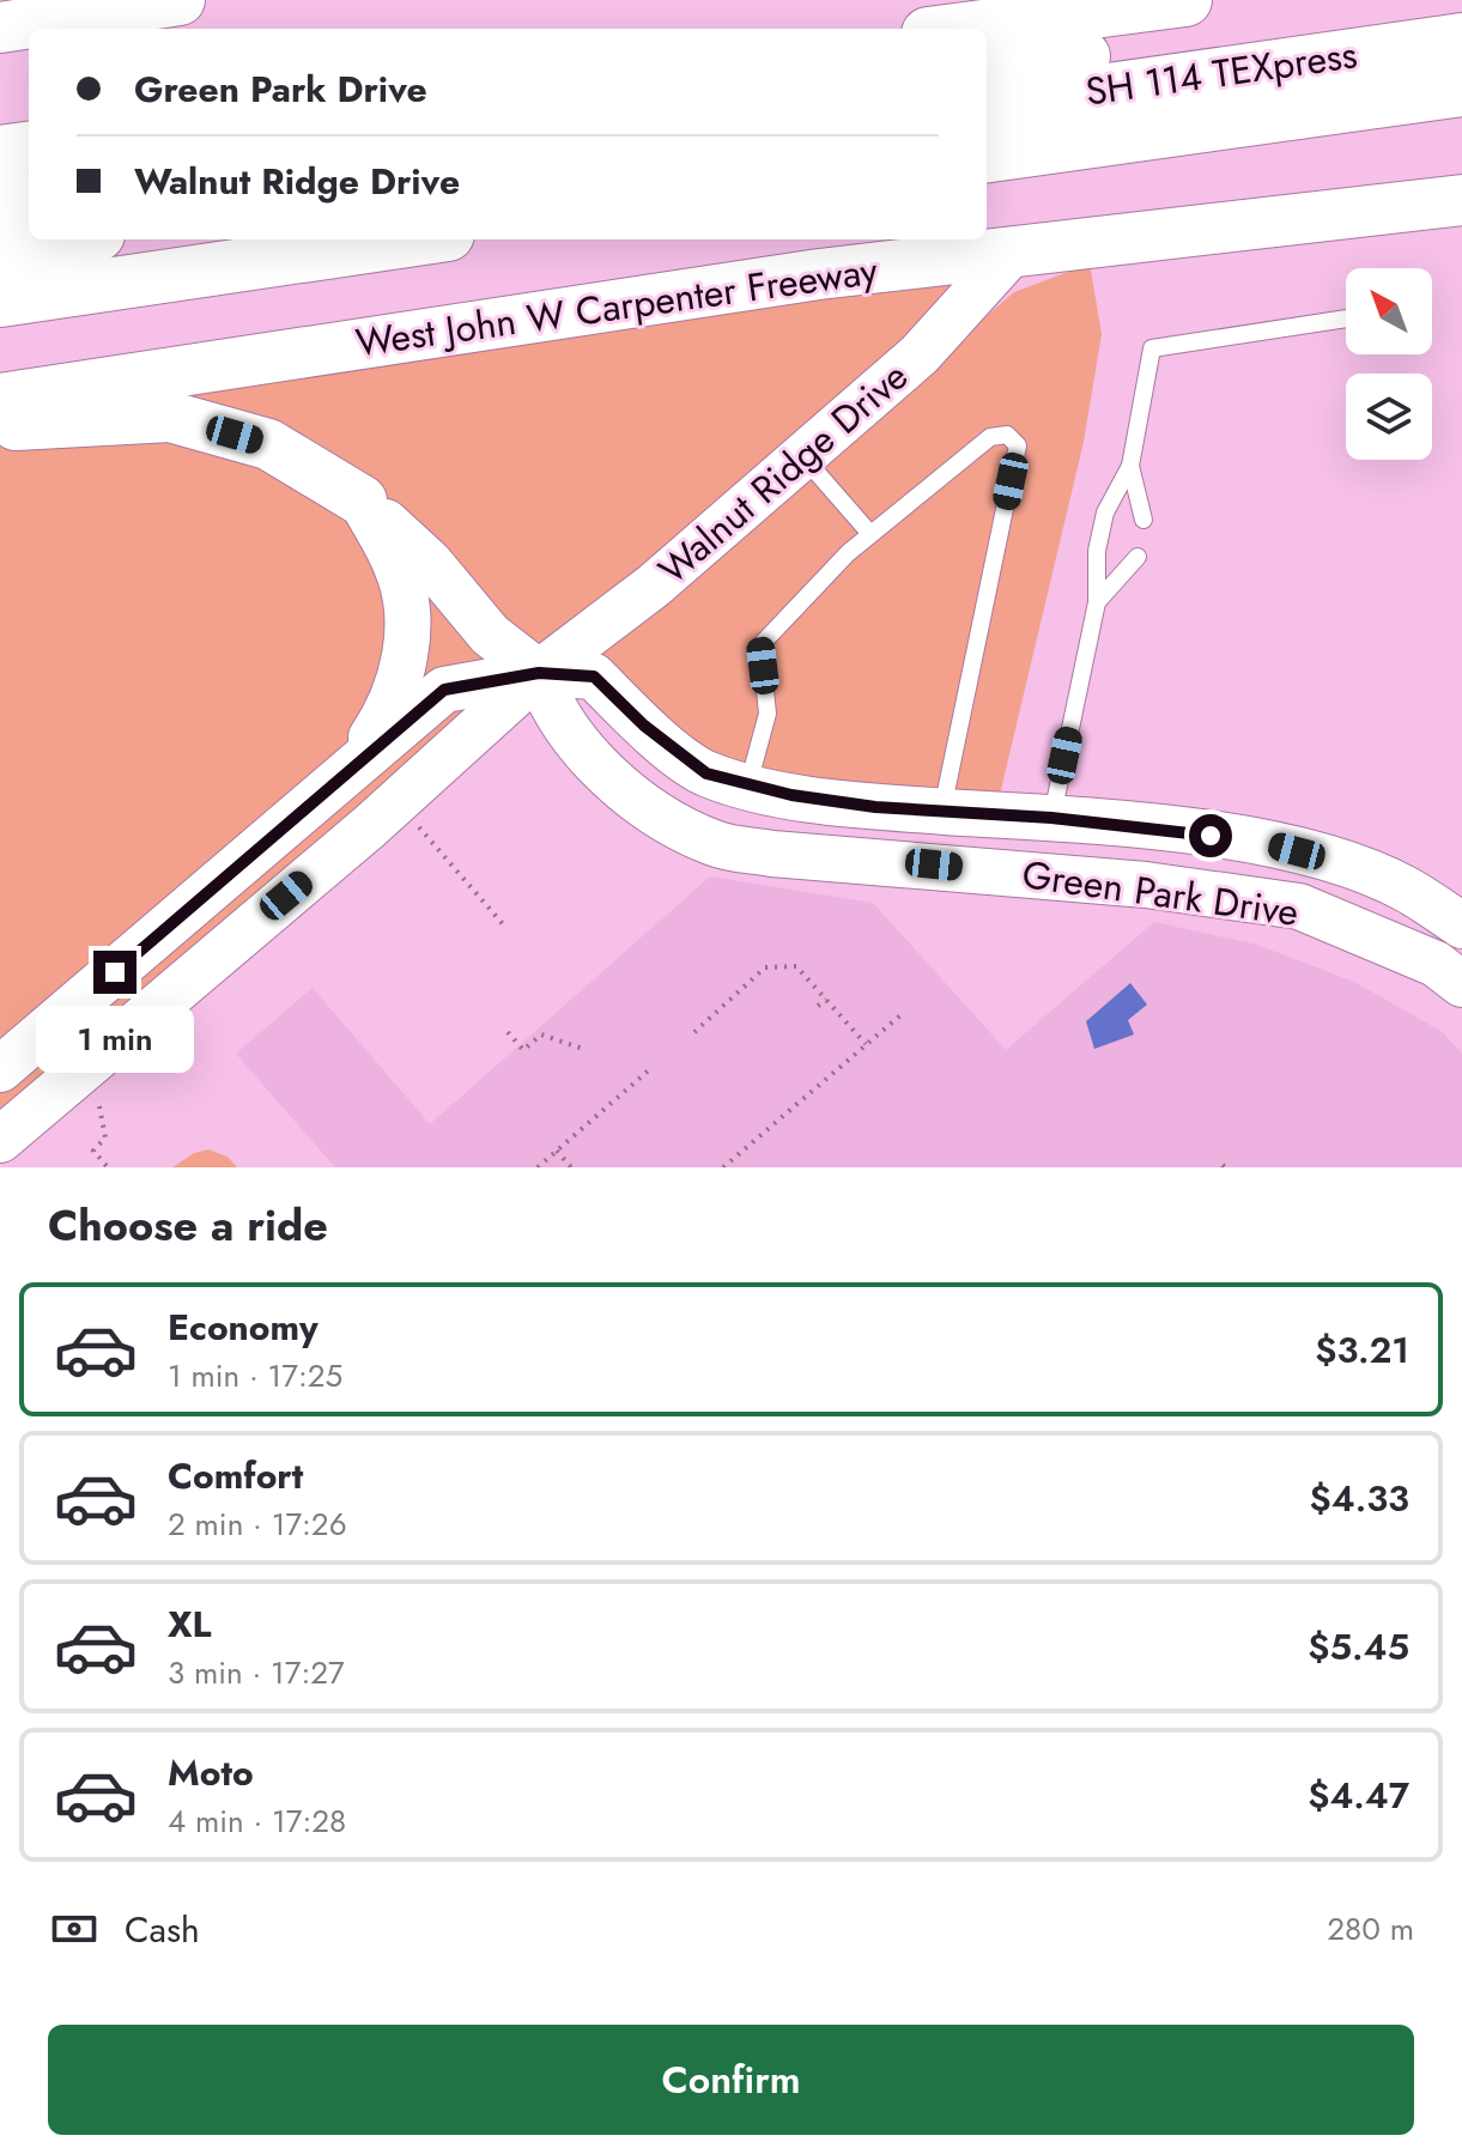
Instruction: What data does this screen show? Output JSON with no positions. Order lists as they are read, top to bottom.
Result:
{
  "streets": {
    "highway": ["SH 114 TEXpress"],
    "main road": ["West John W Carpenter Freeway"],
    "street": ["Walnut Ridge Drive", "Green Park Drive"]
  },
  "crossings": [
    ["West John W Carpenter Freeway", "Walnut Ridge Drive"],
    ["Walnut Ridge Drive", "Green Park Drive"]
  ],
  "north": "top left",
  "page": {
    "banner": ["Green Park Drive", "Walnut Ridge Drive"],
    "bubble": "1 min",
    "heading": "Choose a ride",
    "list": [
      {
        "name": "Economy",
        "note": "1 min · 17:25",
        "value": "$3.21"
      },
      {
        "name": "Comfort",
        "note": "2 min · 17:26",
        "value": "$4.33"
      },
      {
        "name": "XL",
        "note": "3 min · 17:27",
        "value": "$5.45"
      },
      {
        "name": "Moto",
        "note": "4 min · 17:28",
        "value": "$4.47"
      }
    ],
    "pay": ["Cash", "280 m"],
    "buttons": "Confirm"
  }
}
